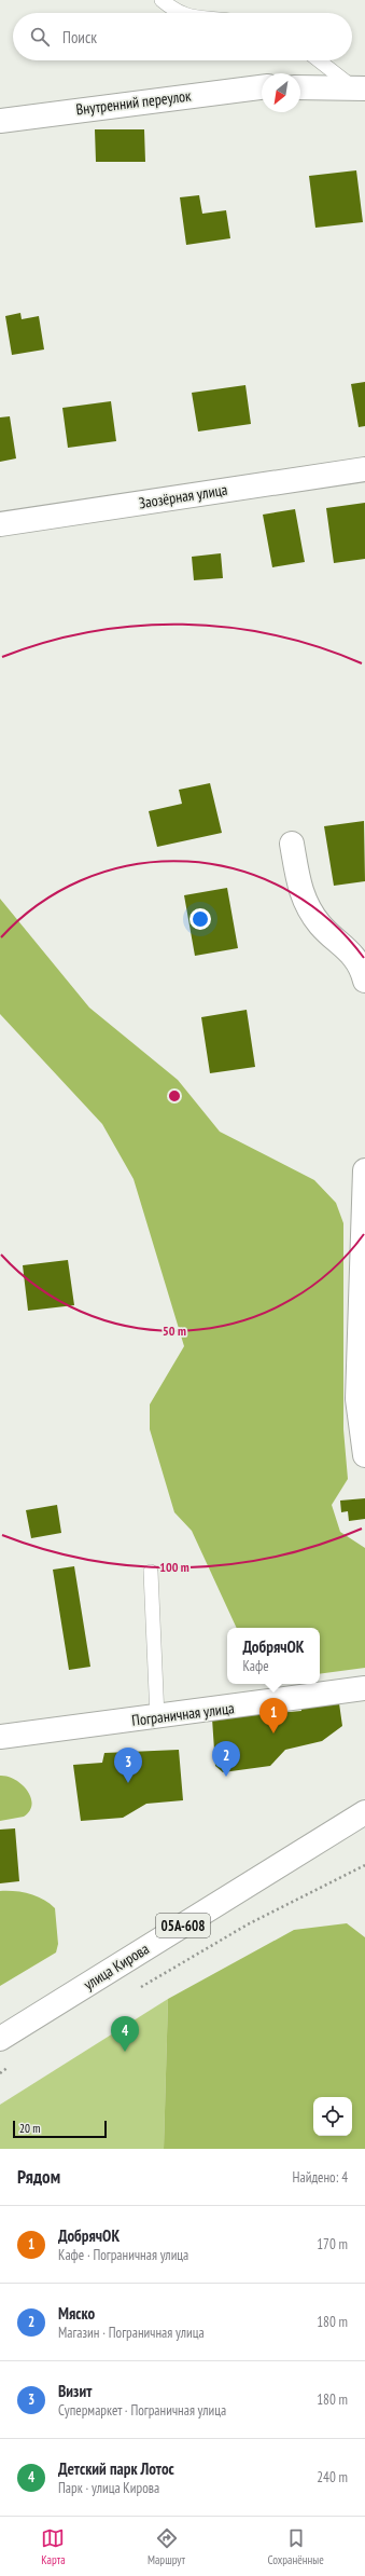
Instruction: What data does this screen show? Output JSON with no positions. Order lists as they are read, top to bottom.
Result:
{
  "streets": {
    "street": [
      "Внутренний переулок",
      "Заозёрная улица",
      "Пограничная улица",
      "05А-608",
      "улица Кирова"
    ]
  },
  "scale_bar": "20 m",
  "north": "bottom left",
  "page": {
    "search": "Поиск",
    "popup": ["ДобрячОК", "Кафе"],
    "pins": [
      "1",
      "2",
      "3",
      "4"
    ],
    "scale": "20 m",
    "heading": ["Рядом", "Найдено: 4"],
    "list": [
      {
        "mark": "1",
        "name": "ДобрячОК",
        "note": "Кафе · Пограничная улица",
        "value": "170 m"
      },
      {
        "mark": "2",
        "name": "Мяско",
        "note": "Магазин · Пограничная улица",
        "value": "180 m"
      },
      {
        "mark": "3",
        "name": "Визит",
        "note": "Супермаркет · Пограничная улица",
        "value": "180 m"
      },
      {
        "mark": "4",
        "name": "Детский парк Лотос",
        "note": "Парк · улица Кирова",
        "value": "240 m"
      }
    ],
    "nav": ["Карта", "Маршрут", "Сохранённые"]
  },
  "rings": ["50 m", "100 m"]
}
